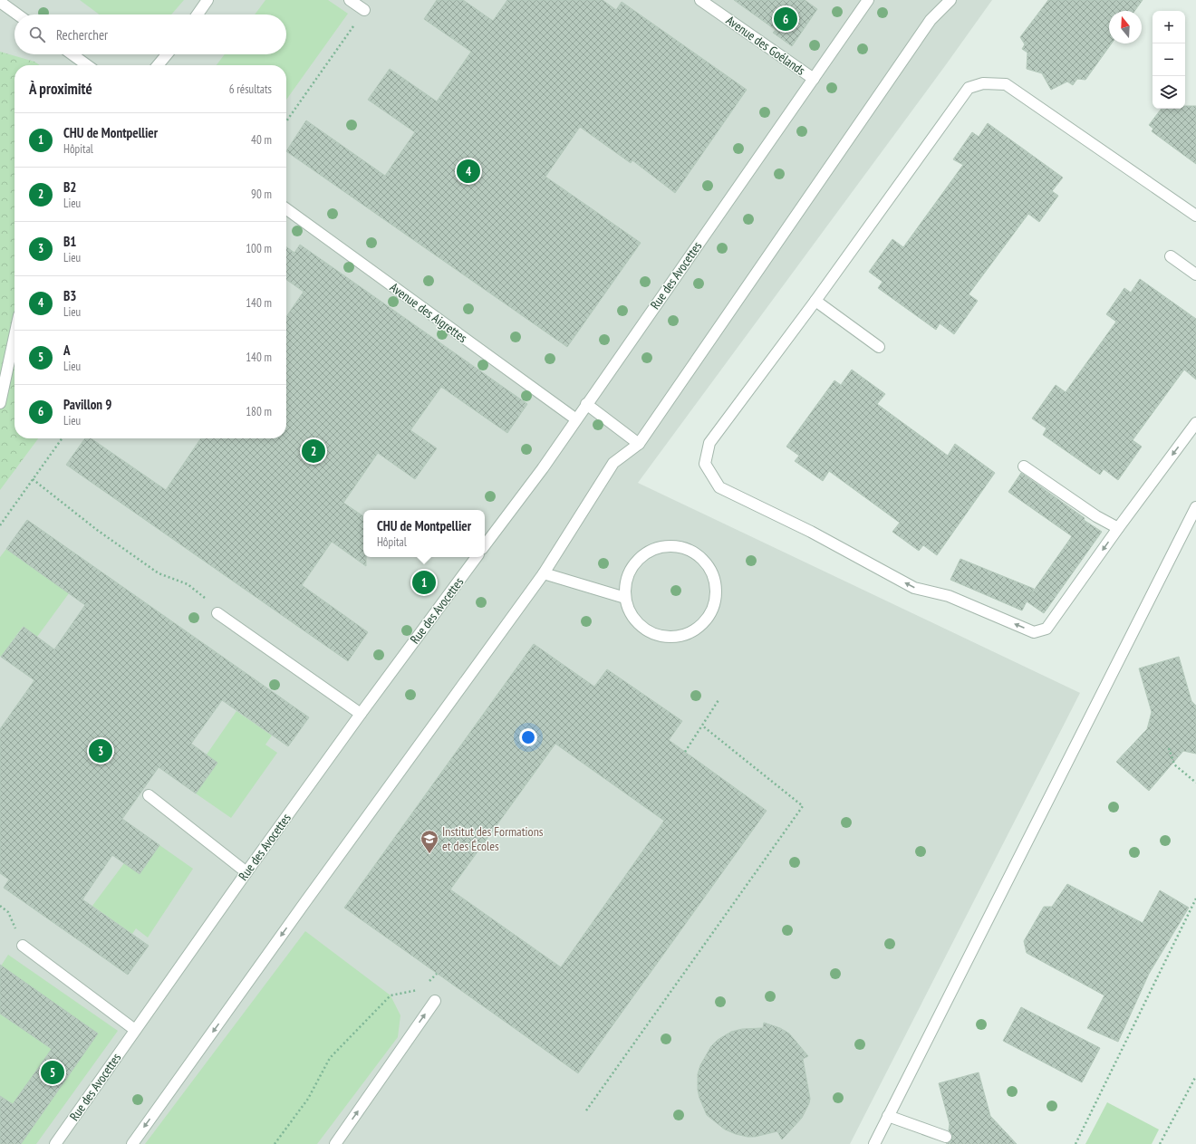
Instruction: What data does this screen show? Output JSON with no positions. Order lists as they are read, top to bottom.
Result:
{
  "streets": {
    "lane": ["Avenue des Goélands", "Rue des Avocettes", "Avenue des Aigrettes"]
  },
  "crossings": [
    ["Avenue des Goélands", "Rue des Avocettes"],
    ["Rue des Avocettes", "Avenue des Aigrettes"]
  ],
  "places": {
    "school or university": ["Institut des Formations et des Écoles"]
  },
  "north": "top",
  "page": {
    "pins": [
      "6",
      "4",
      "2",
      "1",
      "3",
      "5"
    ],
    "map_buttons": ["+", "−"],
    "search": "Rechercher",
    "heading": ["À proximité", "6 résultats"],
    "list": [
      {
        "mark": "1",
        "name": "CHU de Montpellier",
        "note": "Hôpital",
        "value": "40 m"
      },
      {
        "mark": "2",
        "name": "B2",
        "note": "Lieu",
        "value": "90 m"
      },
      {
        "mark": "3",
        "name": "B1",
        "note": "Lieu",
        "value": "100 m"
      },
      {
        "mark": "4",
        "name": "B3",
        "note": "Lieu",
        "value": "140 m"
      },
      {
        "mark": "5",
        "name": "A",
        "note": "Lieu",
        "value": "140 m"
      },
      {
        "mark": "6",
        "name": "Pavillon 9",
        "note": "Lieu",
        "value": "180 m"
      }
    ],
    "popup": ["CHU de Montpellier", "Hôpital"]
  }
}
